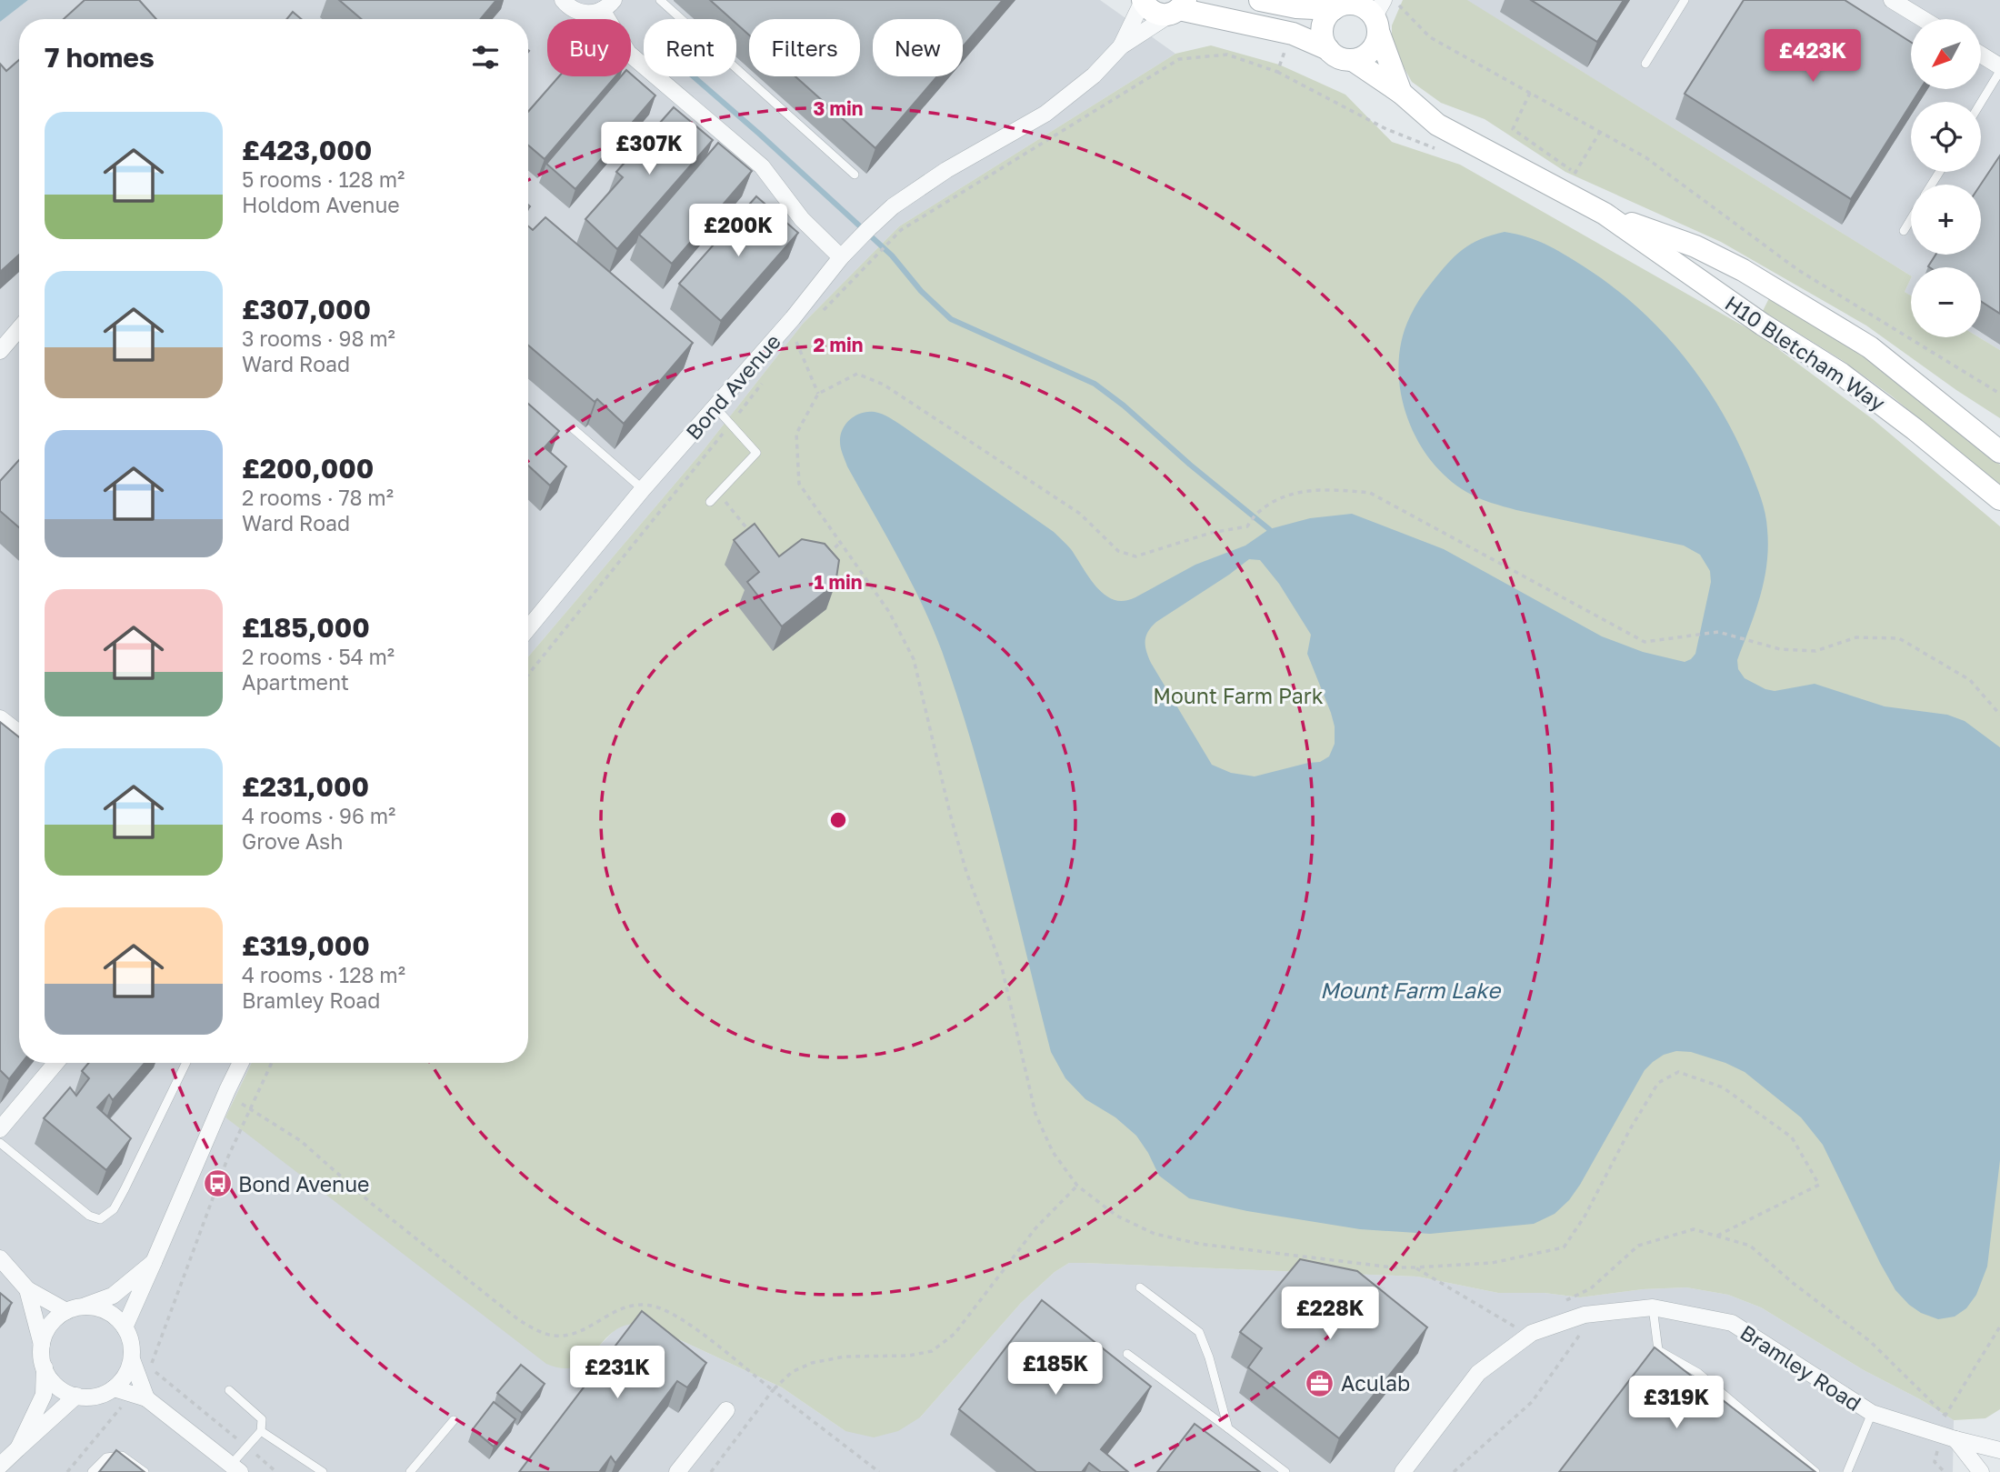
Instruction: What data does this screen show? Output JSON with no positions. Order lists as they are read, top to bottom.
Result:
{
  "streets": {
    "street": ["H10 Bletcham Way", "Bond Avenue", "Bramley Road"]
  },
  "water": ["Mount Farm Lake"],
  "parks": ["Mount Farm Park"],
  "places": {
    "bus stop": ["Bond Avenue"],
    "office": ["Aculab"]
  },
  "north": "bottom left",
  "page": {
    "map_buttons": ["+", "−"],
    "chip": [
      "Buy",
      "Rent",
      "Filters",
      "New"
    ],
    "heading": "7 homes",
    "price": [
      "£423K",
      "£307K",
      "£200K",
      "£228K",
      "£185K",
      "£231K",
      "£319K"
    ],
    "list": [
      {
        "name": "£423,000",
        "note": "5 rooms · 128 m² · Holdom Avenue"
      },
      {
        "name": "£307,000",
        "note": "3 rooms · 98 m² · Ward Road"
      },
      {
        "name": "£200,000",
        "note": "2 rooms · 78 m² · Ward Road"
      },
      {
        "name": "£185,000",
        "note": "2 rooms · 54 m² · Apartment"
      },
      {
        "name": "£231,000",
        "note": "4 rooms · 96 m² · Grove Ash"
      },
      {
        "name": "£319,000",
        "note": "4 rooms · 128 m² · Bramley Road"
      }
    ]
  },
  "rings": ["3 min", "2 min", "1 min"]
}
